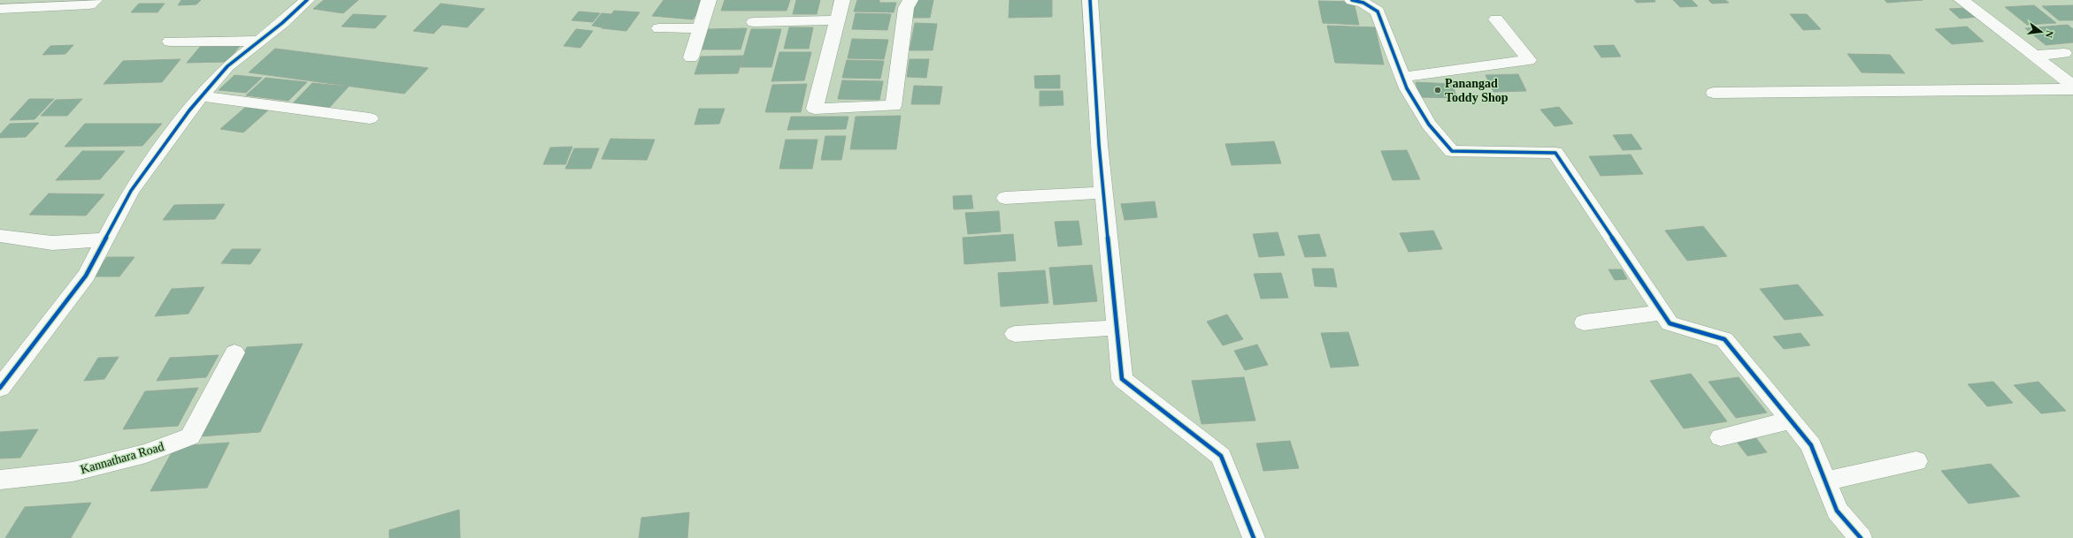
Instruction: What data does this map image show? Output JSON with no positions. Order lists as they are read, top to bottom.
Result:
{
  "streets": {
    "street": ["Kannathara Road"]
  },
  "places": ["Panangad Toddy Shop"],
  "north": "right"
}
